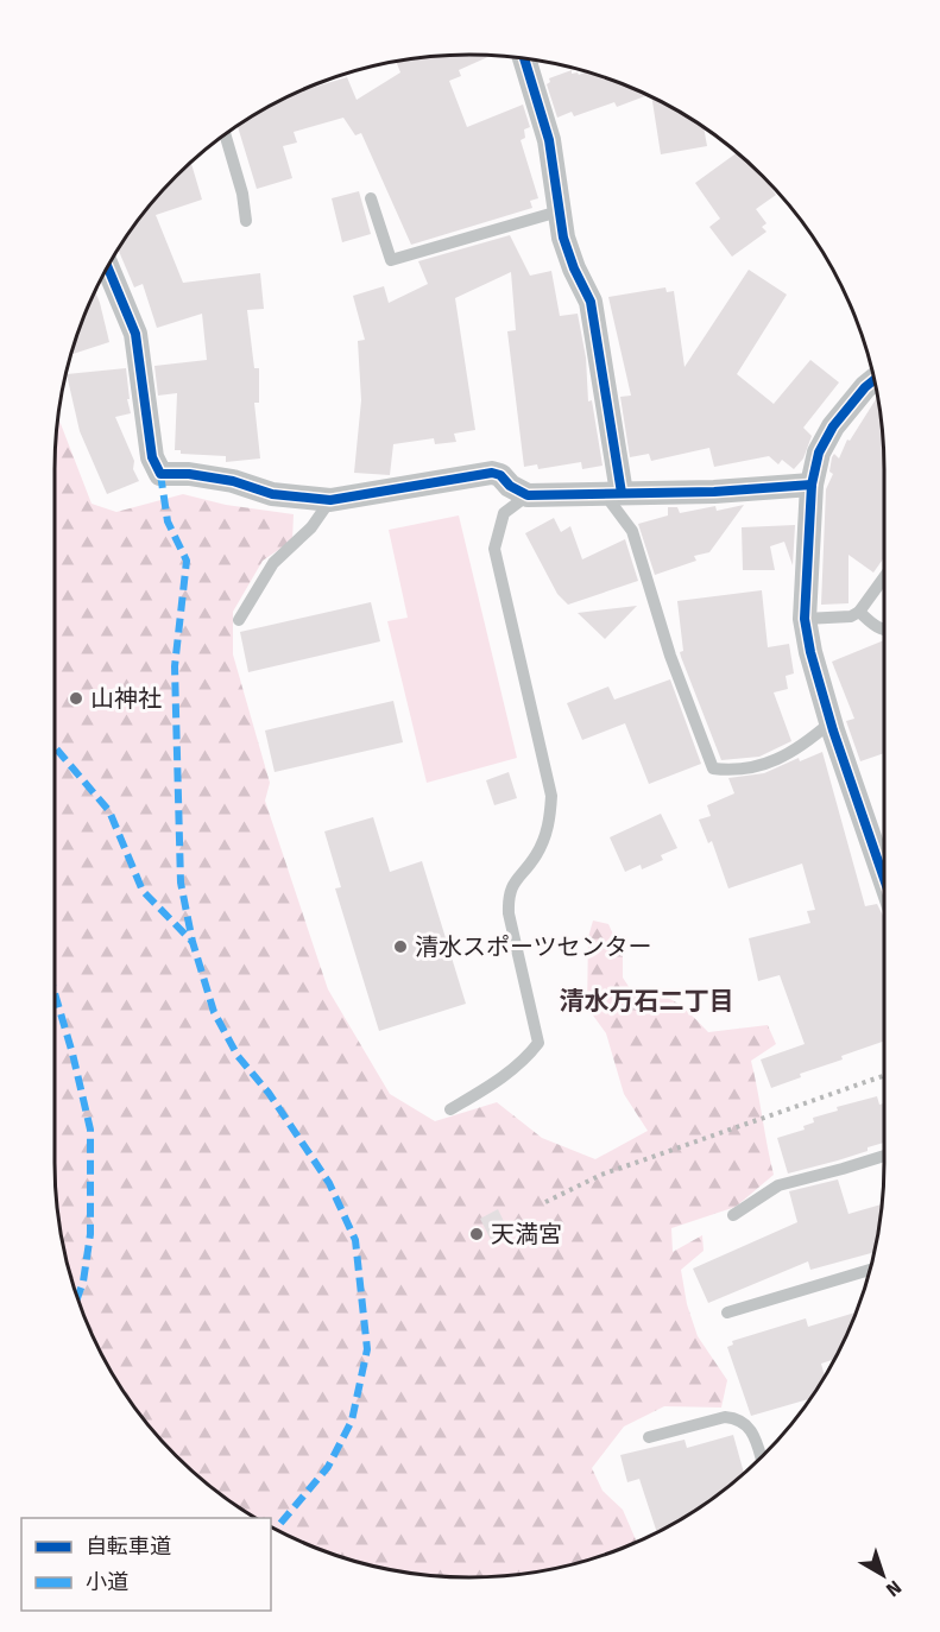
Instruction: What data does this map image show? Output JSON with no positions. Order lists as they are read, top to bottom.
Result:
{
  "districts": ["清水万石二丁目"],
  "places": ["山神社", "清水スポーツセンター", "天満宮"],
  "legend": ["自転車道", "小道"],
  "north": "bottom right"
}
